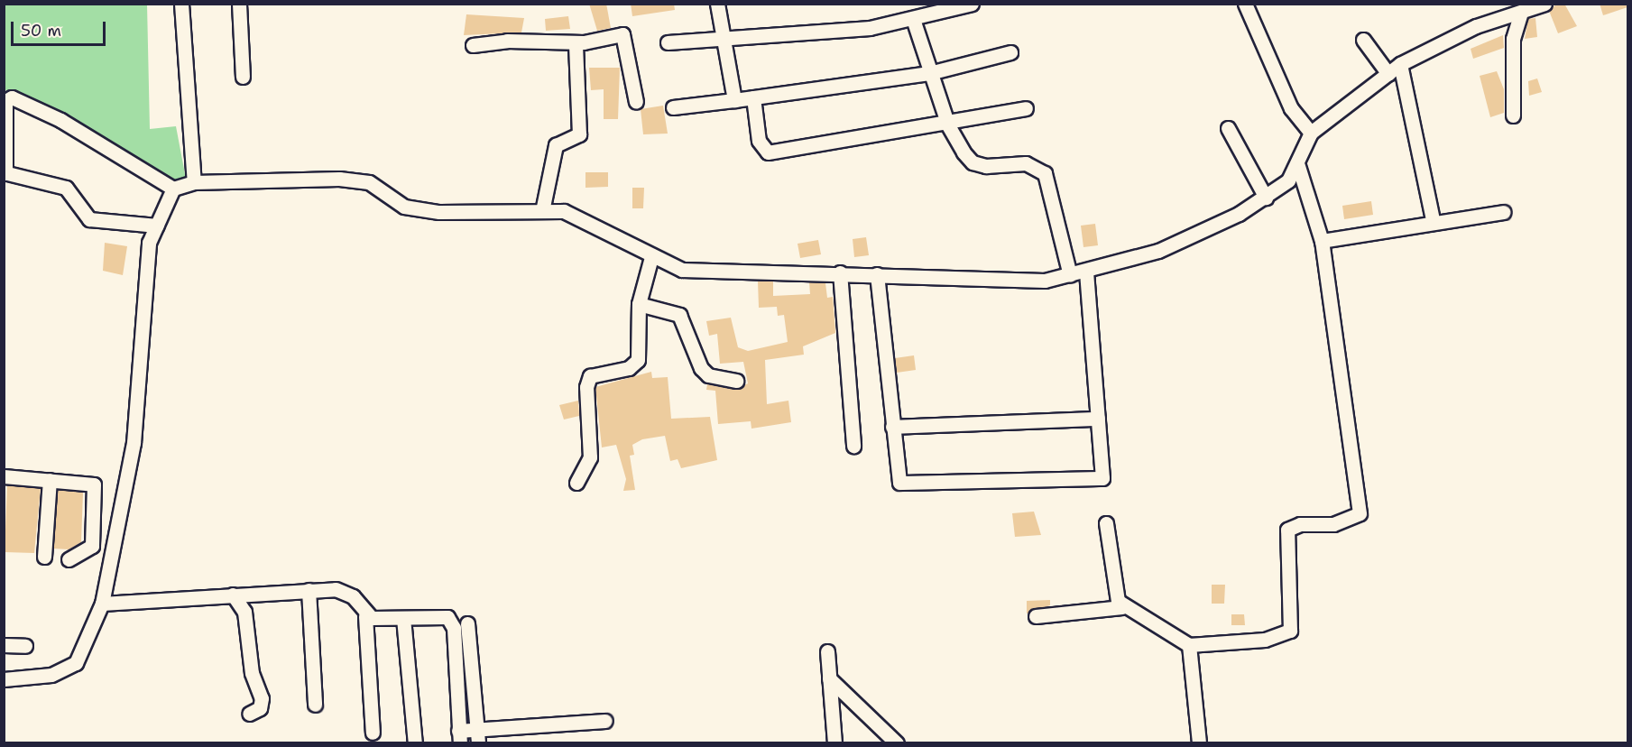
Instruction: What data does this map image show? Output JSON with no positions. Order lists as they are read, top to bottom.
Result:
{
  "scale_bar": "50 m"
}
